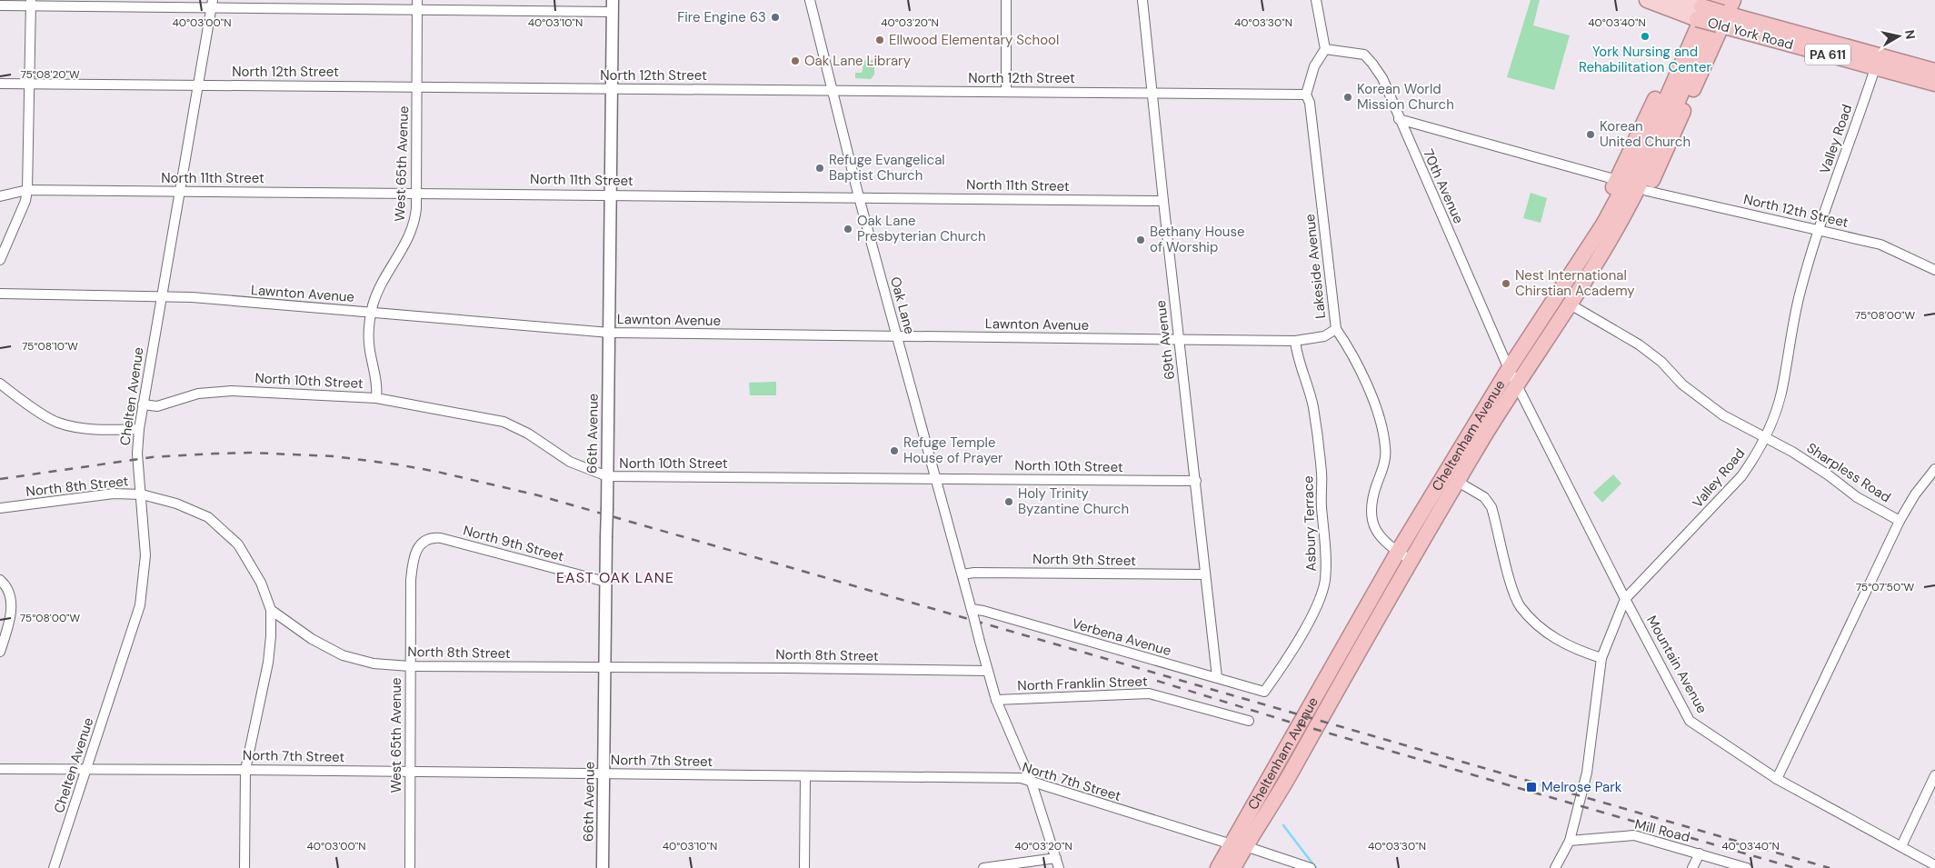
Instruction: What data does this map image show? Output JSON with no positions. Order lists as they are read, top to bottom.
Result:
{
  "streets": {
    "highway": ["Old York Road", "PA 611", "Cheltenham Avenue"],
    "street": [
      "North 12th Street",
      "Valley Road",
      "West 65th Avenue",
      "North 11th Street",
      "70th Avenue",
      "Lakeside Avenue",
      "Lawnton Avenue",
      "Oak Lane",
      "69th Avenue",
      "North 10th Street",
      "Chelten Avenue",
      "66th Avenue",
      "Sharpless Road",
      "North 8th Street",
      "Asbury Terrace",
      "North 9th Street",
      "Verbena Avenue",
      "Mountain Avenue",
      "North Franklin Street",
      "North 7th Street",
      "Mill Road"
    ]
  },
  "crossings": [
    ["Old York Road", "Valley Road"],
    ["Old York Road", "Cheltenham Avenue"],
    ["North 12th Street", "Valley Road"],
    ["North 12th Street", "West 65th Avenue"],
    ["North 12th Street", "Lakeside Avenue"],
    ["North 12th Street", "Oak Lane"],
    ["North 12th Street", "69th Avenue"],
    ["North 12th Street", "Chelten Avenue"],
    ["North 12th Street", "66th Avenue"],
    ["Valley Road", "Sharpless Road"],
    ["Valley Road", "Mountain Avenue"],
    ["Valley Road", "Mill Road"],
    ["West 65th Avenue", "North 11th Street"],
    ["West 65th Avenue", "Lawnton Avenue"],
    ["West 65th Avenue", "North 10th Street"],
    ["West 65th Avenue", "North 8th Street"],
    ["West 65th Avenue", "North 9th Street"],
    ["West 65th Avenue", "North 7th Street"],
    ["North 11th Street", "Oak Lane"],
    ["North 11th Street", "69th Avenue"],
    ["North 11th Street", "Chelten Avenue"],
    ["North 11th Street", "66th Avenue"],
    ["70th Avenue", "Cheltenham Avenue"],
    ["70th Avenue", "Mountain Avenue"],
    ["Lakeside Avenue", "Lawnton Avenue"],
    ["Lakeside Avenue", "Cheltenham Avenue"],
    ["Lawnton Avenue", "Oak Lane"],
    ["Lawnton Avenue", "69th Avenue"],
    ["Lawnton Avenue", "Chelten Avenue"],
    ["Lawnton Avenue", "66th Avenue"],
    ["Lawnton Avenue", "Asbury Terrace"],
    ["Oak Lane", "North 10th Street"],
    ["Oak Lane", "North 8th Street"],
    ["Oak Lane", "North 9th Street"],
    ["Oak Lane", "Verbena Avenue"],
    ["69th Avenue", "North 10th Street"],
    ["69th Avenue", "North 9th Street"],
    ["69th Avenue", "Verbena Avenue"],
    ["North 10th Street", "Chelten Avenue"],
    ["North 10th Street", "66th Avenue"],
    ["Chelten Avenue", "North 8th Street"],
    ["Chelten Avenue", "North 7th Street"],
    ["66th Avenue", "North 8th Street"],
    ["66th Avenue", "North 9th Street"],
    ["66th Avenue", "North 7th Street"],
    ["Cheltenham Avenue", "Sharpless Road"],
    ["Cheltenham Avenue", "Mountain Avenue"],
    ["Cheltenham Avenue", "North 7th Street"],
    ["Asbury Terrace", "Verbena Avenue"]
  ],
  "districts": ["EAST OAK LANE"],
  "places": {
    "other": [
      "Fire Engine 63",
      "York Nursing and Rehabilitation Center",
      "Ellwood Elementary School",
      "Oak Lane Library",
      "Korean World Mission Church",
      "Korean United Church",
      "Refuge Evangelical Baptist Church",
      "Oak Lane Presbyterian Church",
      "Bethany House of Worship",
      "Nest International Chirstian Academy",
      "Refuge Temple House of Prayer",
      "Holy Trinity Byzantine Church"
    ],
    "transit": ["Melrose Park"]
  },
  "north": "right",
  "coordinates": [
    "40°03'00\"N",
    "40°03'10\"N",
    "40°03'20\"N",
    "40°03'40\"N",
    "40°03'30\"N",
    "75°08'20\"W",
    "75°08'00\"W",
    "75°08'10\"W",
    "75°07'50\"W"
  ]
}
